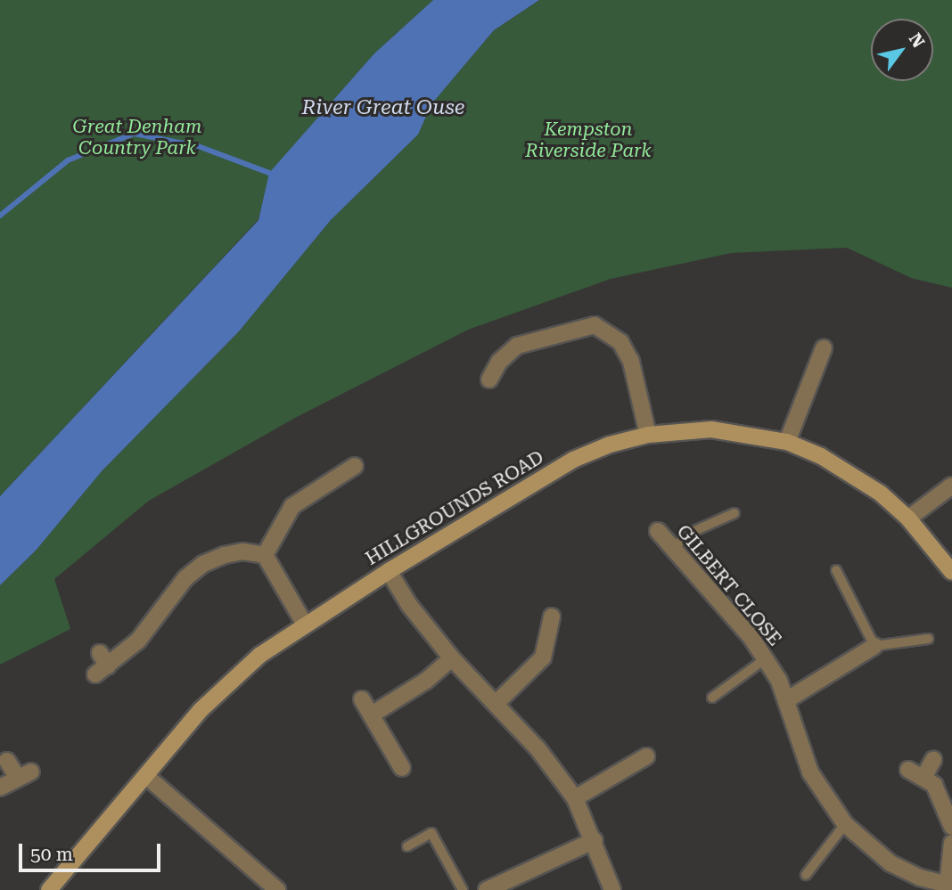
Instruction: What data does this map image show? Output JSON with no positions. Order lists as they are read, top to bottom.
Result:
{
  "streets": {
    "street": ["HILLGROUNDS ROAD", "GILBERT CLOSE"]
  },
  "water": ["River Great Ouse"],
  "parks": ["Great Denham Country Park", "Kempston Riverside Park"],
  "scale_bar": "50 m",
  "north": "top right"
}
